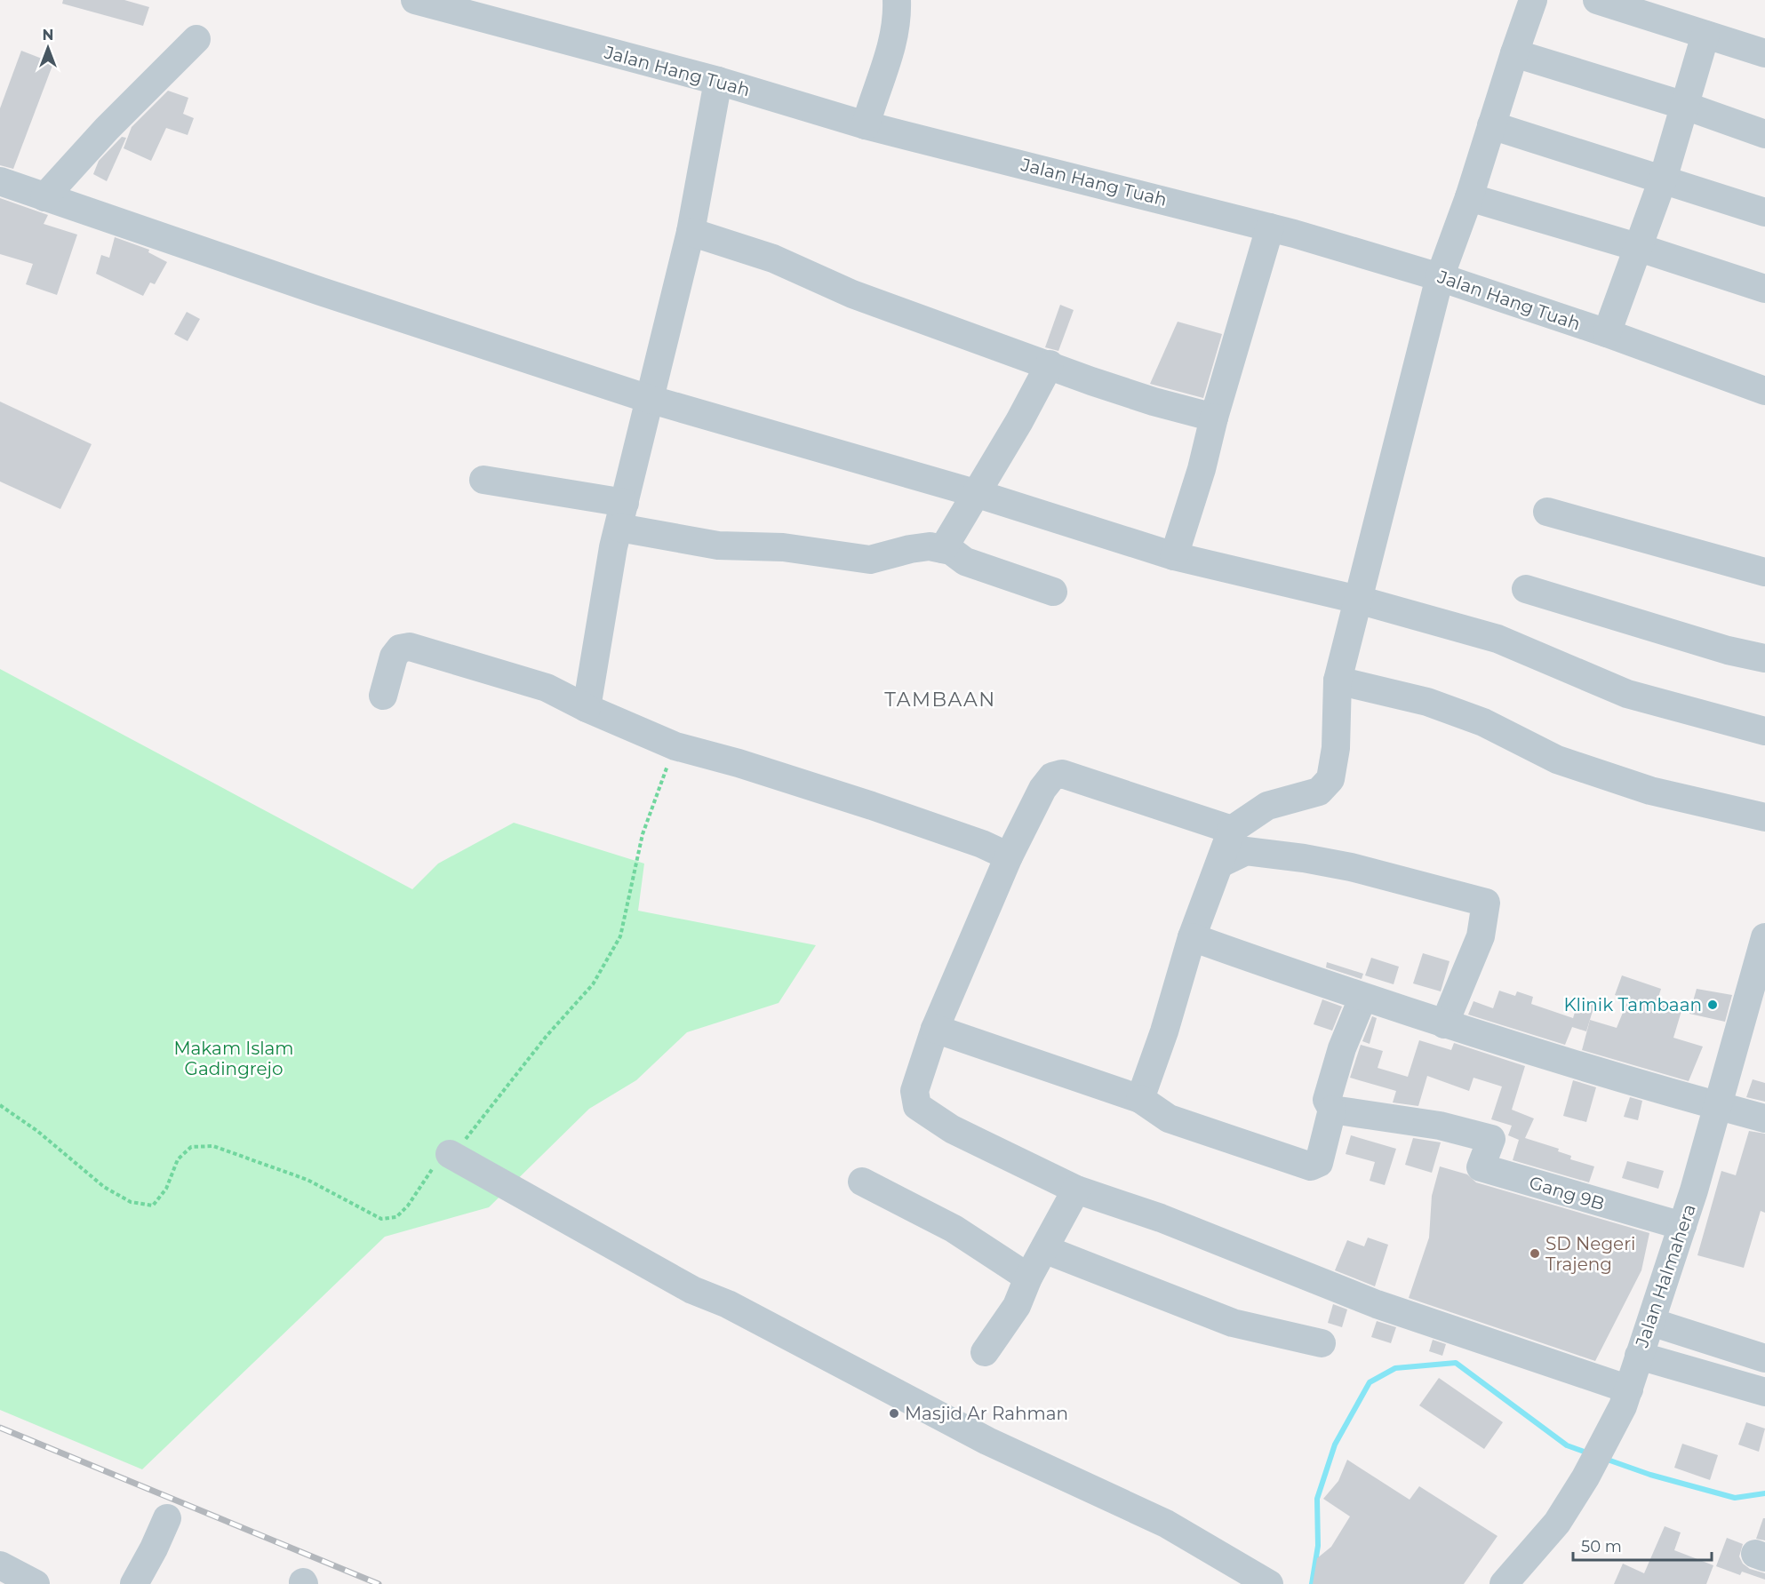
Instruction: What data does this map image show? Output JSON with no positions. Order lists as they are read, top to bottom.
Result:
{
  "streets": {
    "street": ["Jalan Hang Tuah", "Gang 9B", "Jalan Halmahera"]
  },
  "crossings": [
    ["Gang 9B", "Jalan Halmahera"]
  ],
  "districts": ["TAMBAAN"],
  "parks": ["Makam Islam Gadingrejo"],
  "places": ["Klinik Tambaan", "SD Negeri Trajeng", "Masjid Ar Rahman"],
  "scale_bar": "50 m",
  "north": "top"
}
